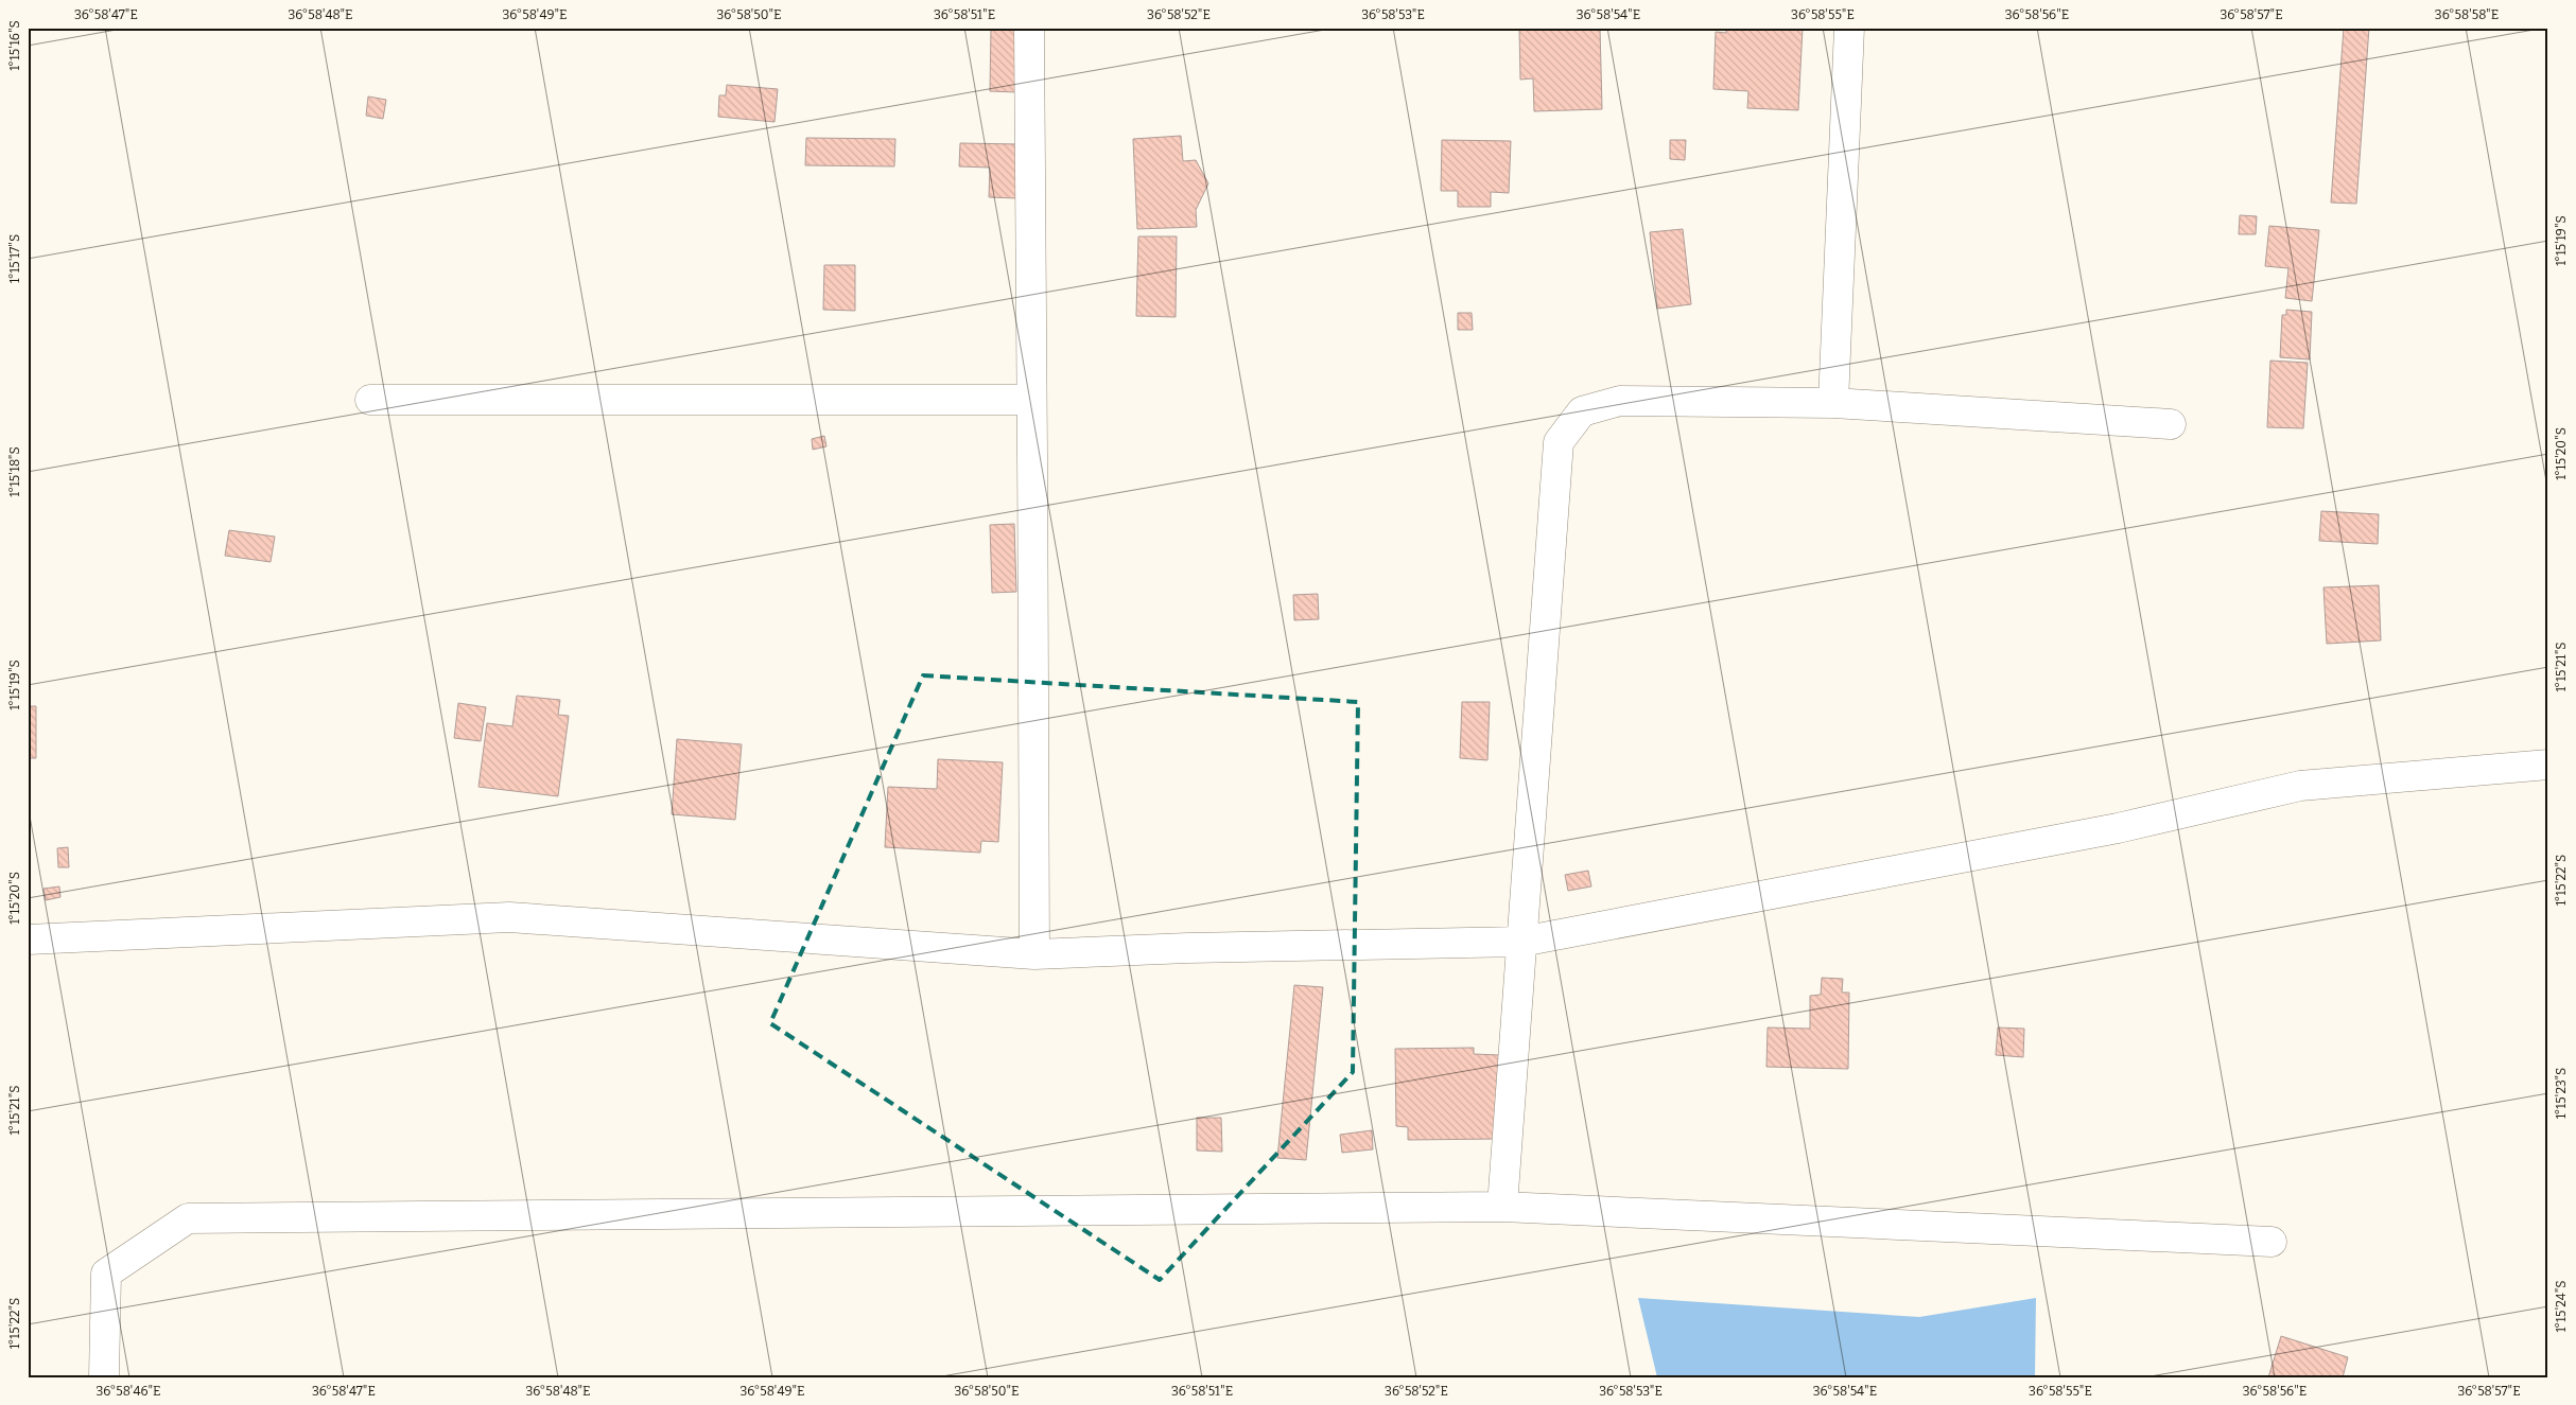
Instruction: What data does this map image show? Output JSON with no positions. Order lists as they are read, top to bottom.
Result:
{
  "coordinates": [
    "36°58'47\"E",
    "36°58'48\"E",
    "36°58'49\"E",
    "36°58'50\"E",
    "36°58'51\"E",
    "36°58'52\"E",
    "36°58'53\"E",
    "36°58'54\"E",
    "36°58'55\"E",
    "36°58'56\"E",
    "36°58'57\"E",
    "36°58'58\"E",
    "1°15'16\"S",
    "1°15'19\"S",
    "1°15'17\"S",
    "1°15'20\"S",
    "1°15'18\"S",
    "1°15'21\"S",
    "1°15'22\"S",
    "1°15'23\"S",
    "1°15'24\"S",
    "36°58'46\"E"
  ]
}
